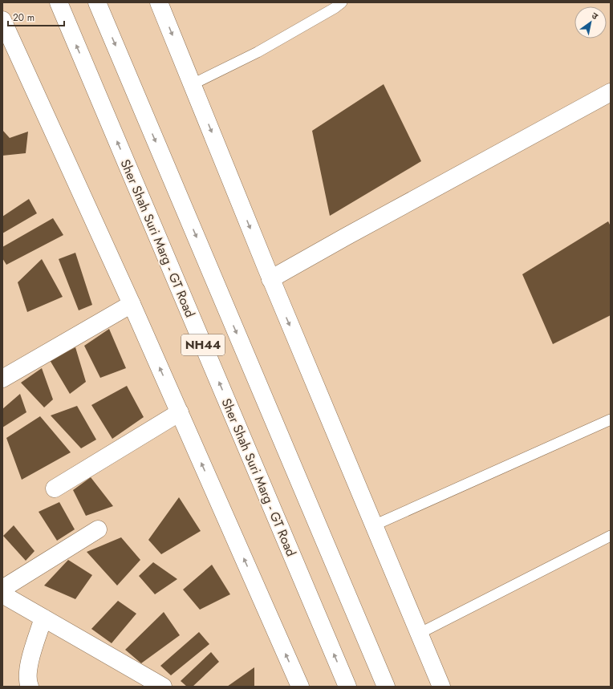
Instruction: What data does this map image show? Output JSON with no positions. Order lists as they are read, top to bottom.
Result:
{
  "streets": {
    "main road": ["Sher Shah Suri Marg - GT Road", "NH44"]
  },
  "scale_bar": "20 m",
  "north": "top right"
}
